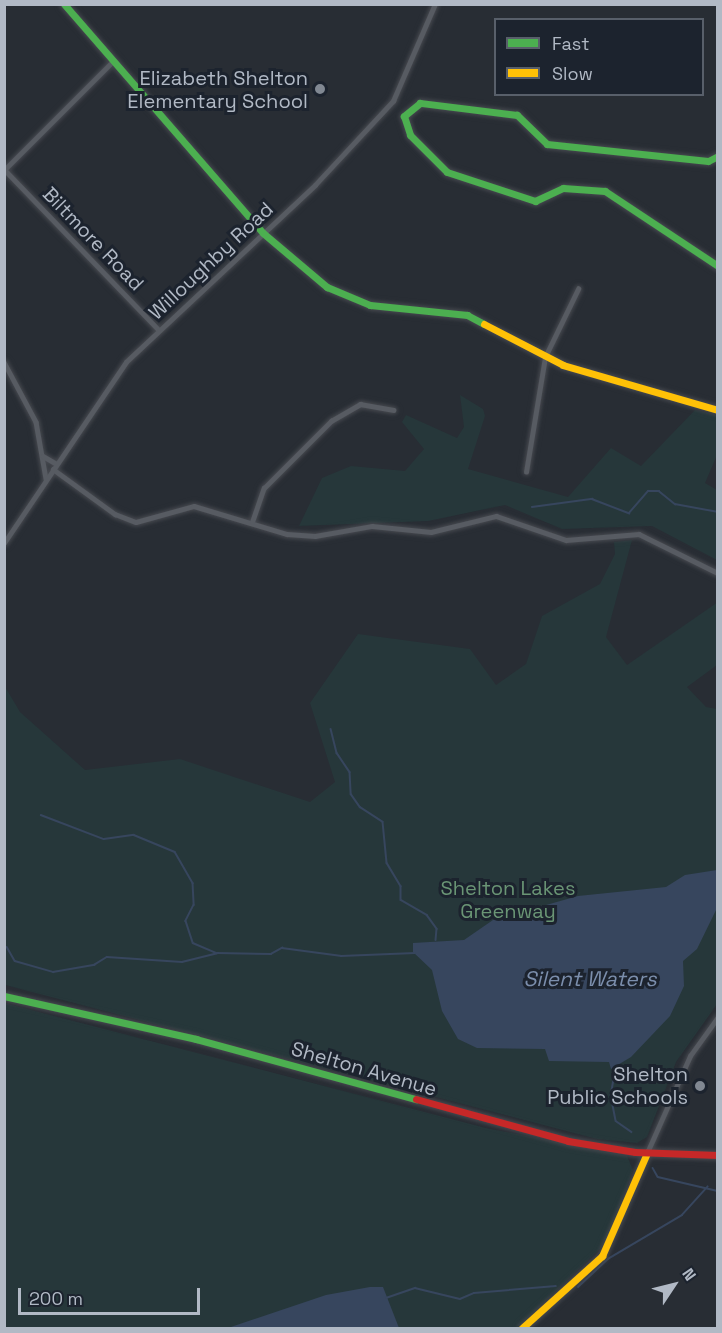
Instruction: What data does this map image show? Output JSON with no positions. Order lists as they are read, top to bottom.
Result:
{
  "streets": {
    "street": ["Biltmore Road", "Willoughby Road", "Shelton Avenue"]
  },
  "crossings": [
    ["Biltmore Road", "Willoughby Road"]
  ],
  "water": ["Silent Waters"],
  "parks": ["Shelton Lakes Greenway"],
  "places": ["Elizabeth Shelton Elementary School", "Shelton Public Schools"],
  "legend": ["Fast", "Slow"],
  "scale_bar": "200 m",
  "north": "top right"
}
